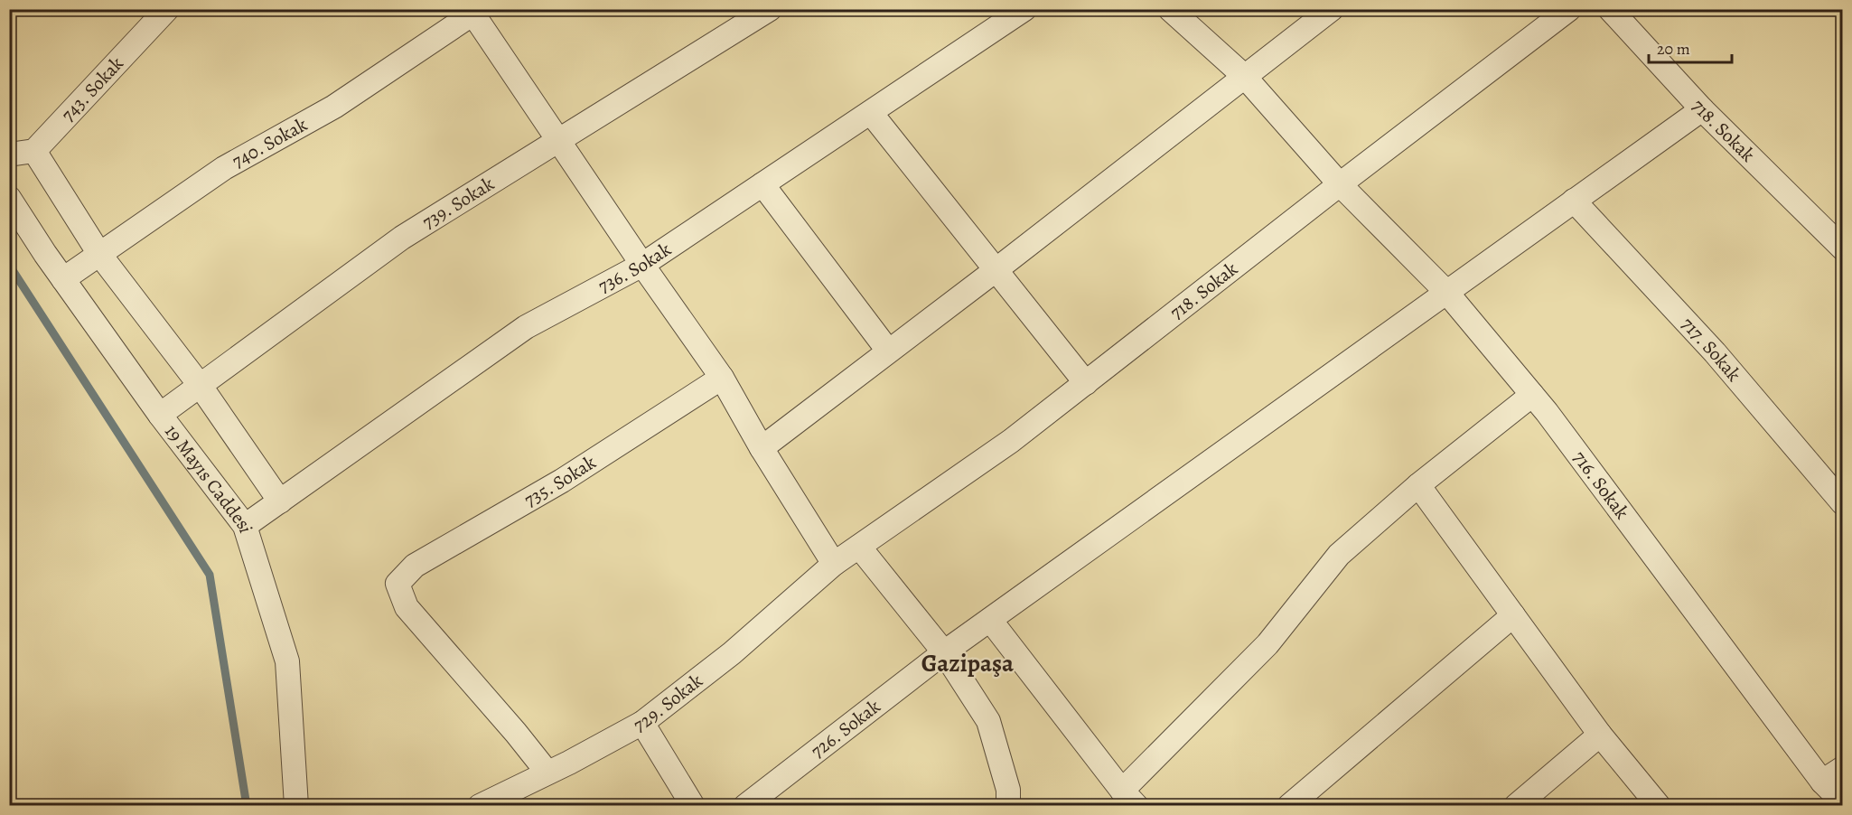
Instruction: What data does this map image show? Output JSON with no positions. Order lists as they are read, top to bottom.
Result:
{
  "streets": {
    "street": [
      "743. Sokak",
      "718. Sokak",
      "740. Sokak",
      "739. Sokak",
      "736. Sokak",
      "717. Sokak",
      "19 Mayıs Caddesi",
      "735. Sokak",
      "716. Sokak",
      "729. Sokak",
      "726. Sokak"
    ]
  },
  "crossings": [
    ["718. Sokak", "716. Sokak"],
    ["718. Sokak", "729. Sokak"],
    ["718. Sokak", "726. Sokak"],
    ["740. Sokak", "19 Mayıs Caddesi"],
    ["739. Sokak", "19 Mayıs Caddesi"],
    ["736. Sokak", "19 Mayıs Caddesi"],
    ["717. Sokak", "726. Sokak"],
    ["735. Sokak", "729. Sokak"],
    ["716. Sokak", "726. Sokak"]
  ],
  "districts": ["Gazipaşa"],
  "scale_bar": "20 m"
}
